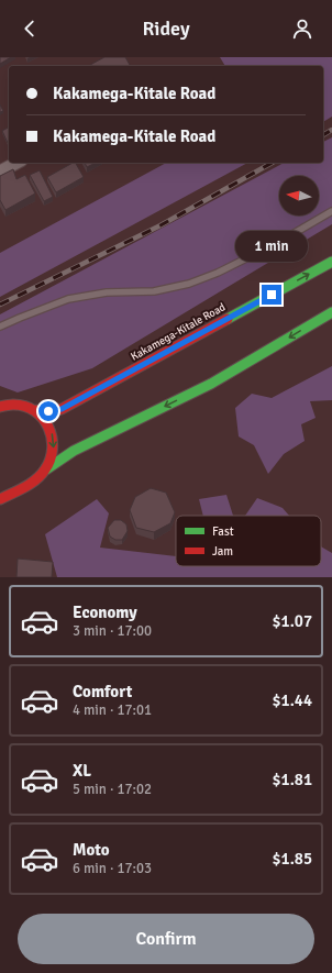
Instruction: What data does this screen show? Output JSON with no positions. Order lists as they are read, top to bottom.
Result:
{
  "streets": {
    "highway": ["Kakamega-Kitale Road"]
  },
  "legend": ["Fast", "Jam"],
  "north": "left",
  "page": {
    "header": "Ridey",
    "banner": ["Kakamega-Kitale Road", "Kakamega-Kitale Road"],
    "bubble": "1 min",
    "list": [
      {
        "name": "Economy",
        "note": "3 min · 17:00",
        "value": "$1.07"
      },
      {
        "name": "Comfort",
        "note": "4 min · 17:01",
        "value": "$1.44"
      },
      {
        "name": "XL",
        "note": "5 min · 17:02",
        "value": "$1.81"
      },
      {
        "name": "Moto",
        "note": "6 min · 17:03",
        "value": "$1.85"
      }
    ],
    "buttons": "Confirm"
  }
}
